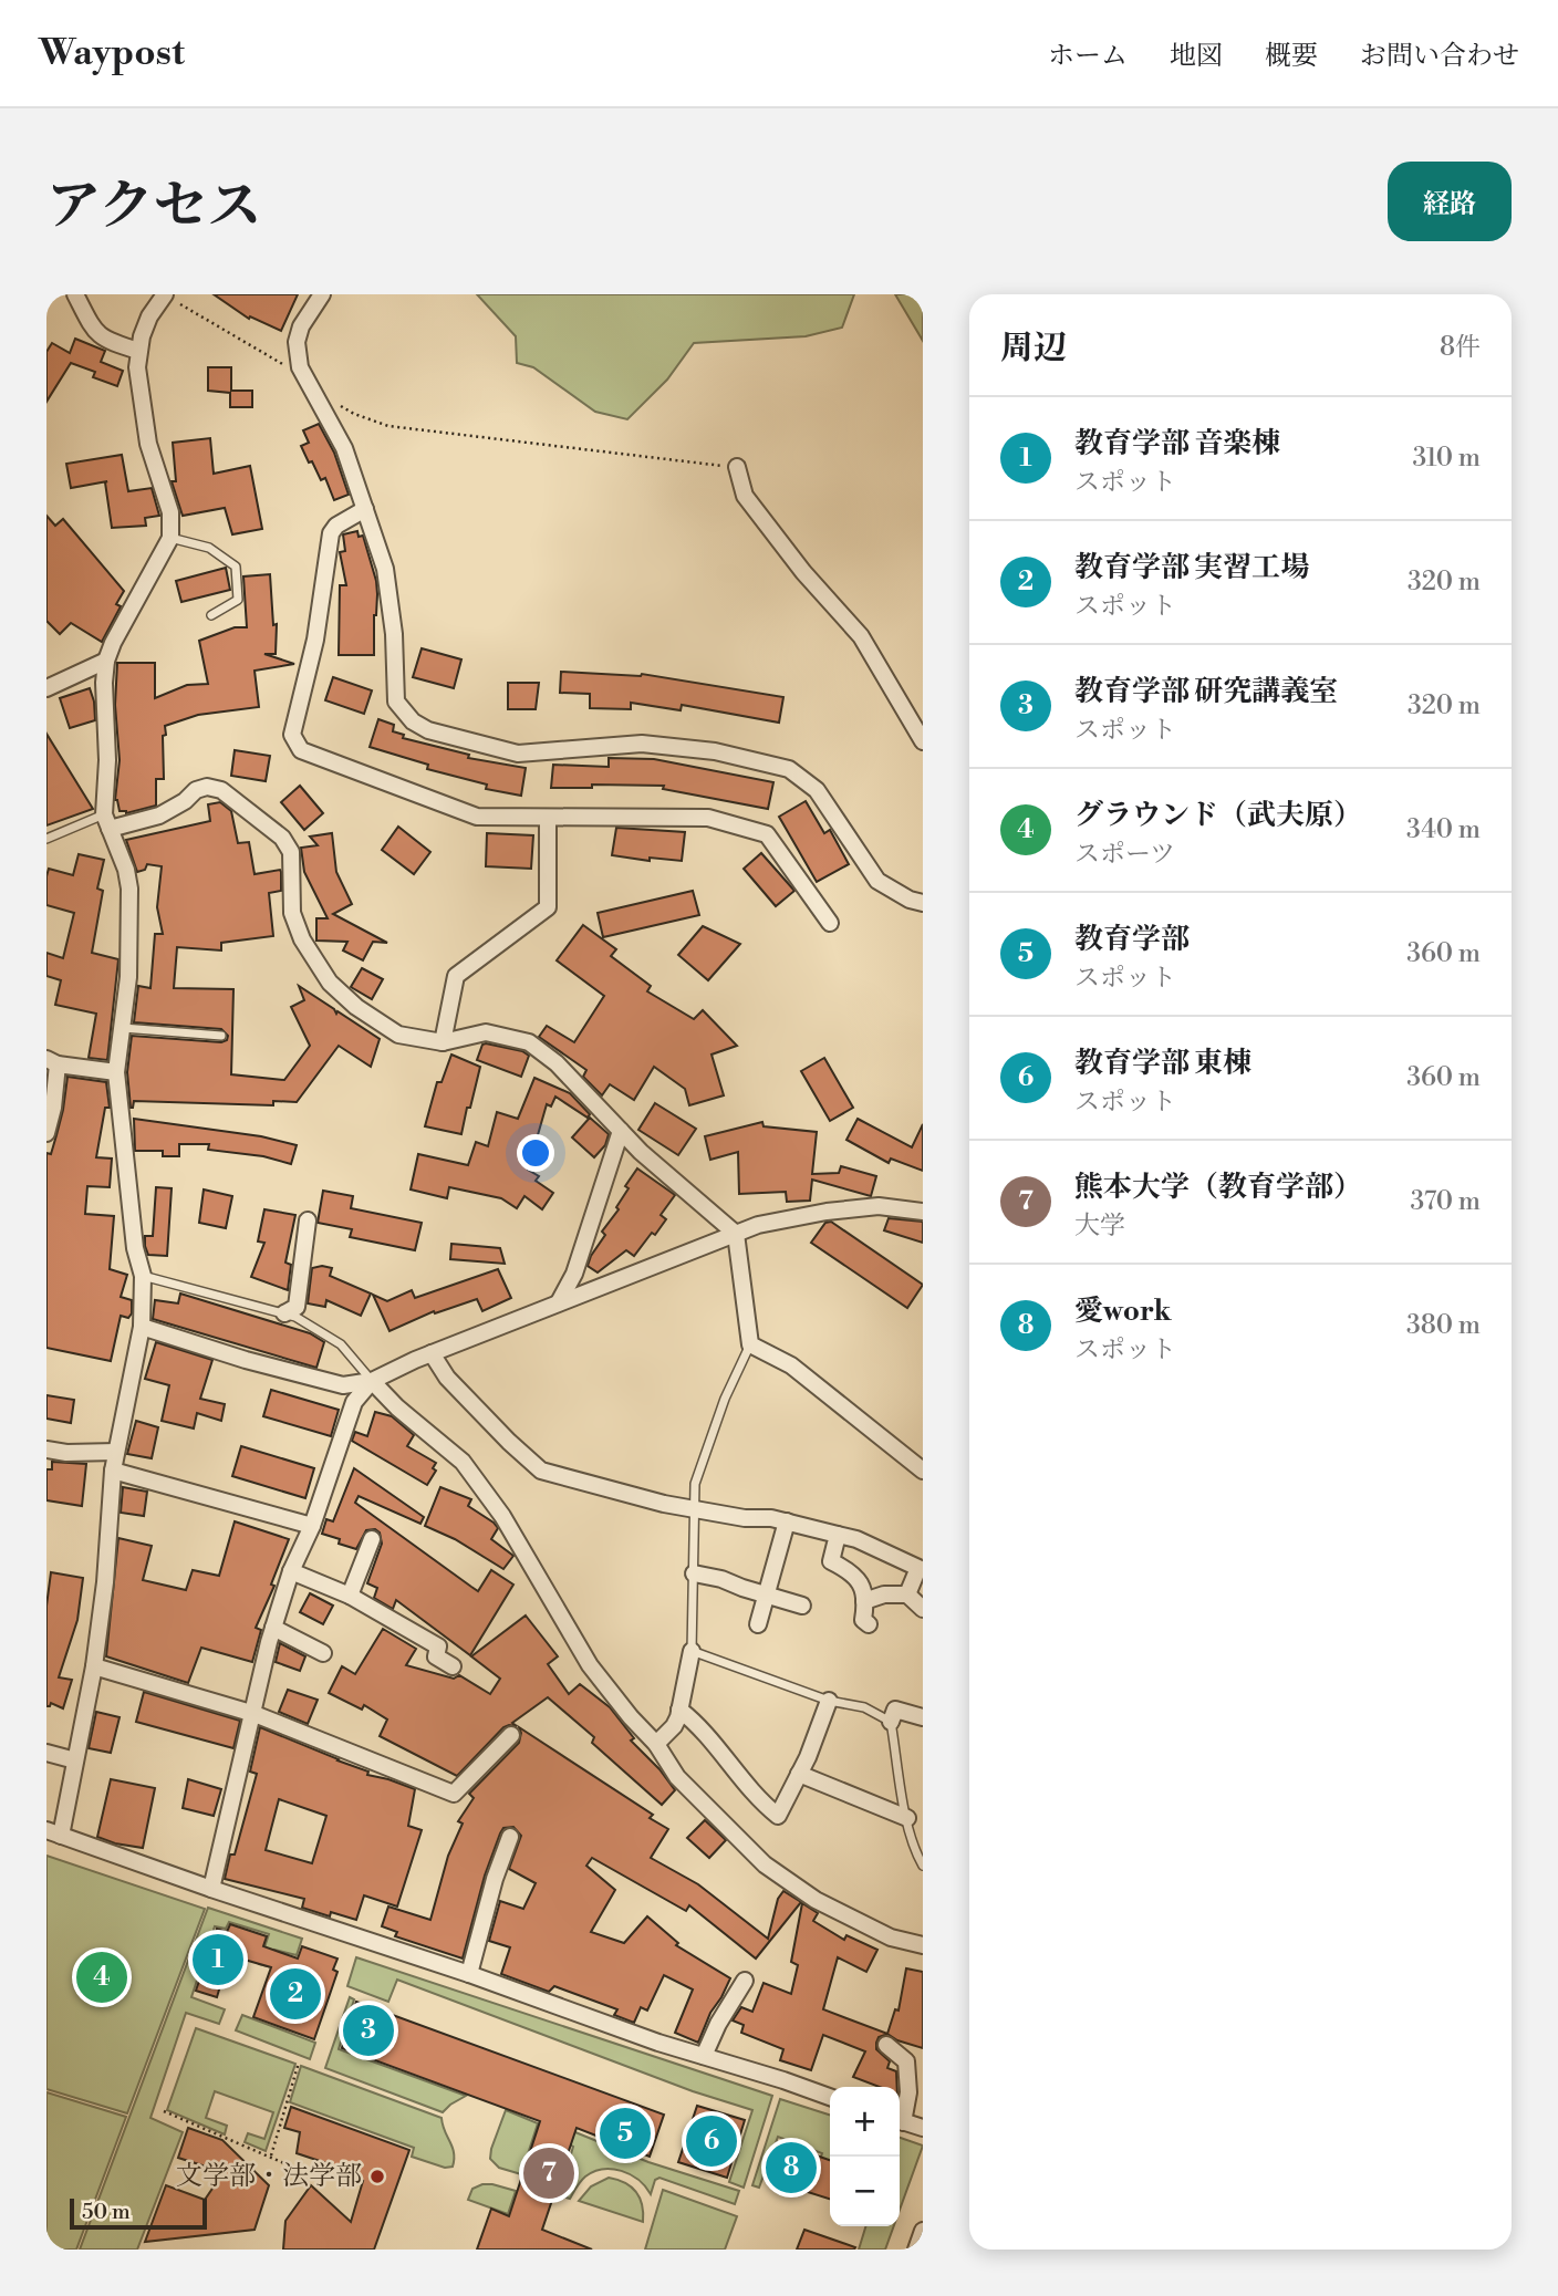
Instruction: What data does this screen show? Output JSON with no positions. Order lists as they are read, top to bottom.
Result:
{
  "places": ["文学部・法学部"],
  "scale_bar": "50 m",
  "page": {
    "header": "Waypost",
    "nav": [
      "ホーム",
      "地図",
      "概要",
      "お問い合わせ"
    ],
    "title": "アクセス",
    "buttons": "経路",
    "heading": ["周辺", "8件"],
    "list": [
      {
        "mark": "1",
        "name": "教育学部 音楽棟",
        "note": "スポット",
        "value": "310 m"
      },
      {
        "mark": "2",
        "name": "教育学部 実習工場",
        "note": "スポット",
        "value": "320 m"
      },
      {
        "mark": "3",
        "name": "教育学部 研究講義室",
        "note": "スポット",
        "value": "320 m"
      },
      {
        "mark": "4",
        "name": "グラウンド（武夫原）",
        "note": "スポーツ",
        "value": "340 m"
      },
      {
        "mark": "5",
        "name": "教育学部",
        "note": "スポット",
        "value": "360 m"
      },
      {
        "mark": "6",
        "name": "教育学部 東棟",
        "note": "スポット",
        "value": "360 m"
      },
      {
        "mark": "7",
        "name": "熊本大学（教育学部）",
        "note": "大学",
        "value": "370 m"
      },
      {
        "mark": "8",
        "name": "愛work",
        "note": "スポット",
        "value": "380 m"
      }
    ],
    "pins": [
      "1",
      "4",
      "2",
      "3",
      "5",
      "6",
      "8",
      "7"
    ],
    "map_buttons": ["+", "−"],
    "scale": "50 m"
  }
}
